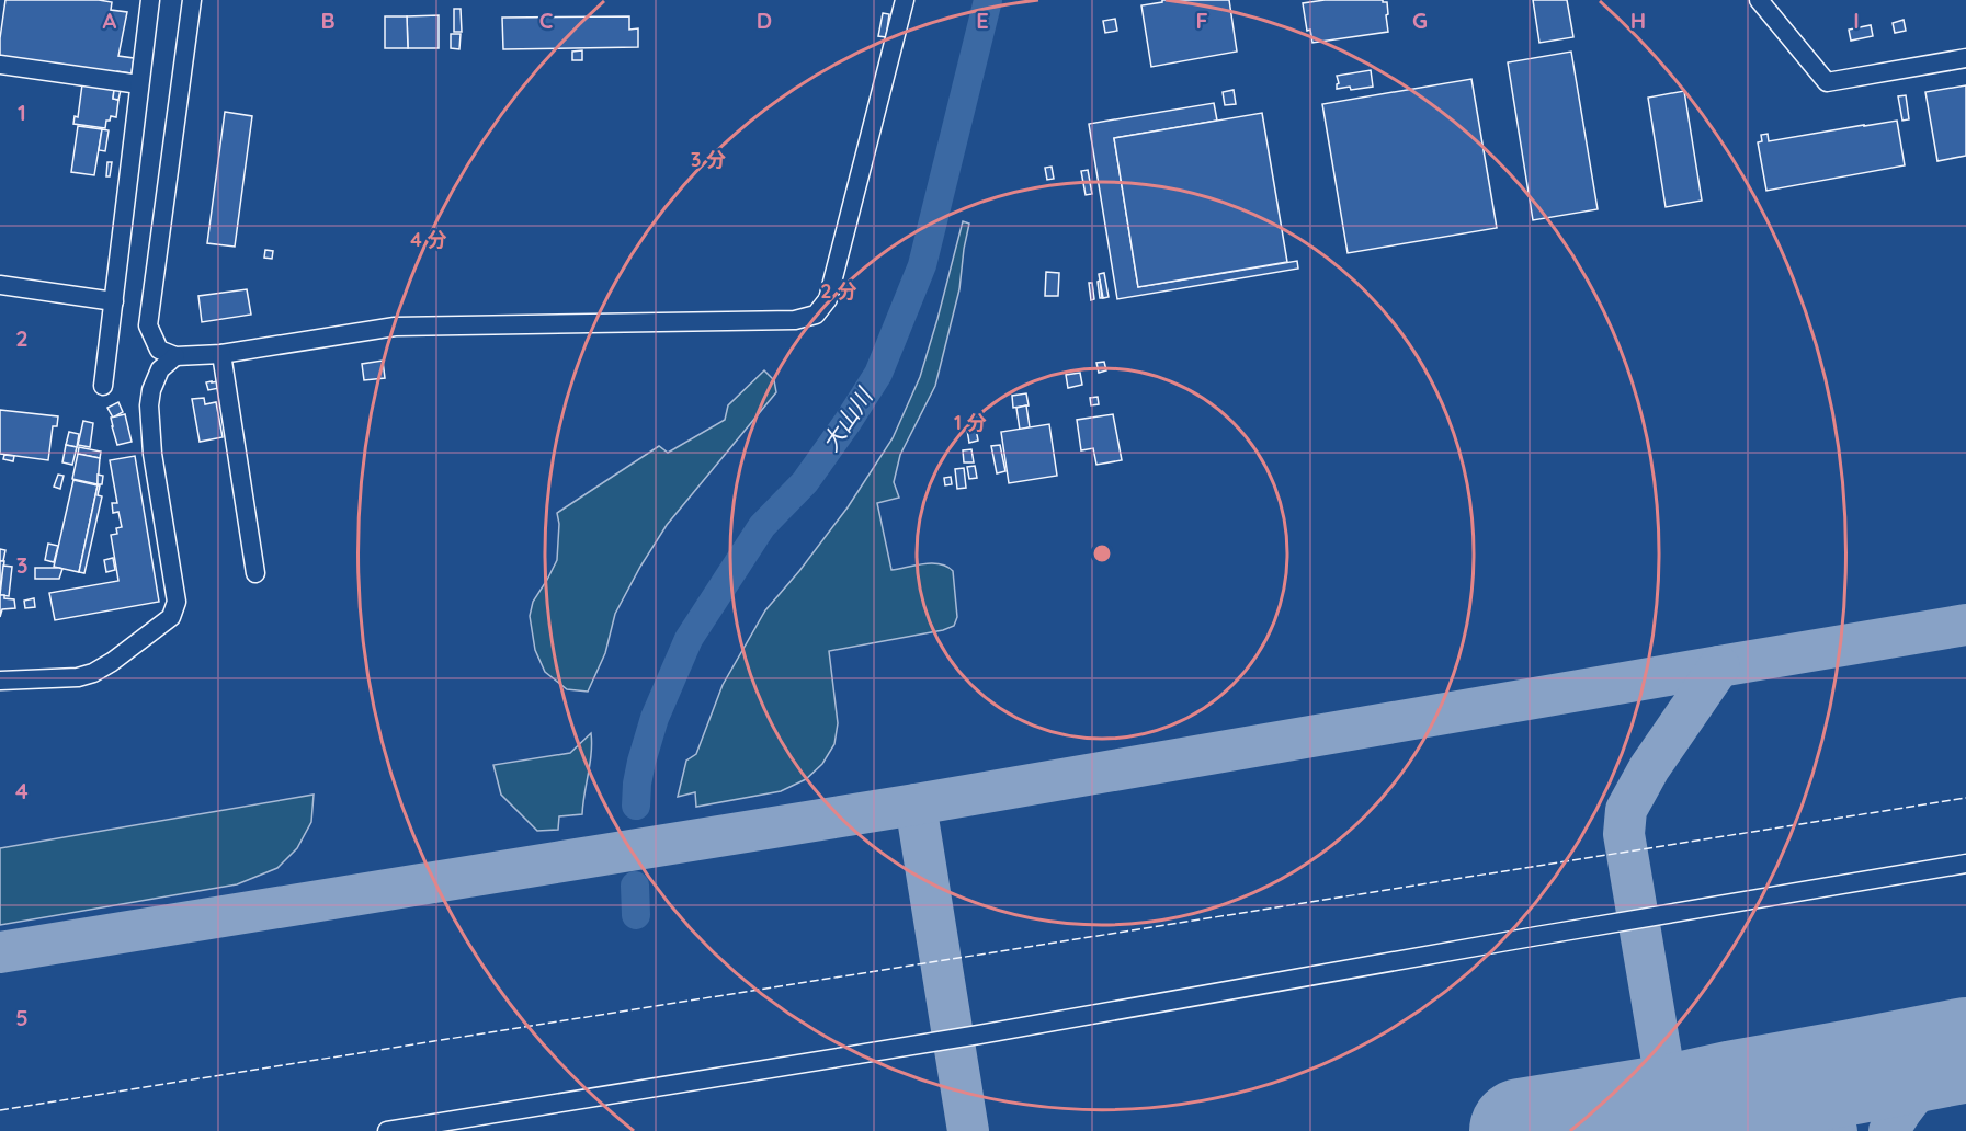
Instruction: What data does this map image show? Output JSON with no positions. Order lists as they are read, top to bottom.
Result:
{
  "water": ["大山川"],
  "grid": {
    "columns": [
      "A",
      "B",
      "C",
      "D",
      "E",
      "F",
      "G",
      "H",
      "I"
    ],
    "rows": [
      "1",
      "2",
      "3",
      "4",
      "5"
    ]
  },
  "rings": [
    "3 分",
    "4 分",
    "2 分",
    "1 分"
  ]
}
